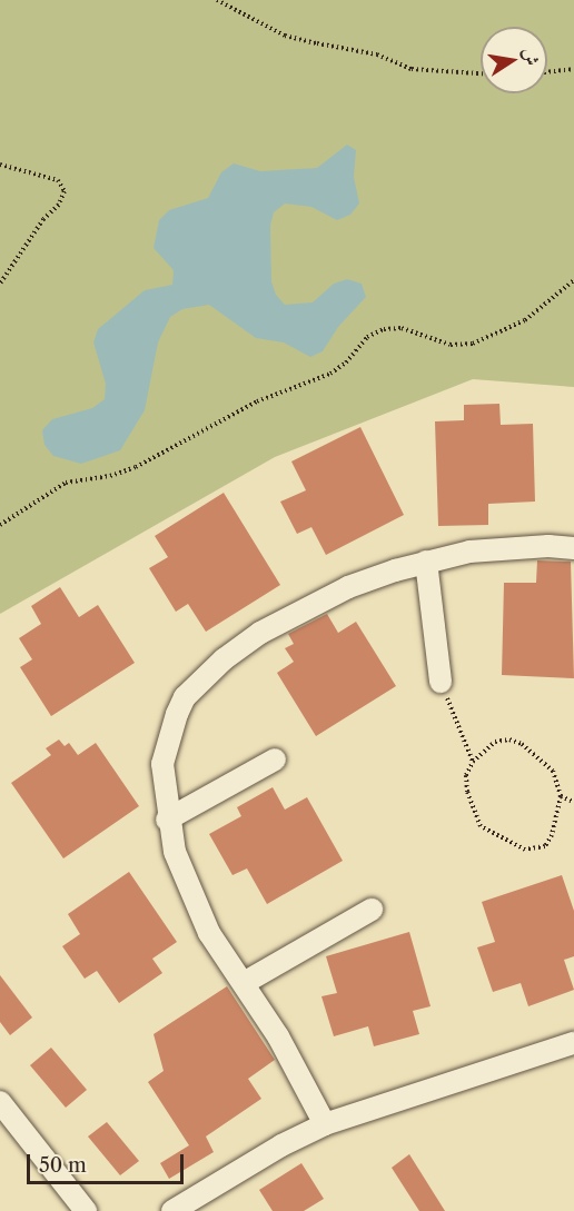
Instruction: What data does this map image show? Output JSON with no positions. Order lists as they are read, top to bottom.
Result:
{
  "scale_bar": "50 m",
  "north": "right"
}
